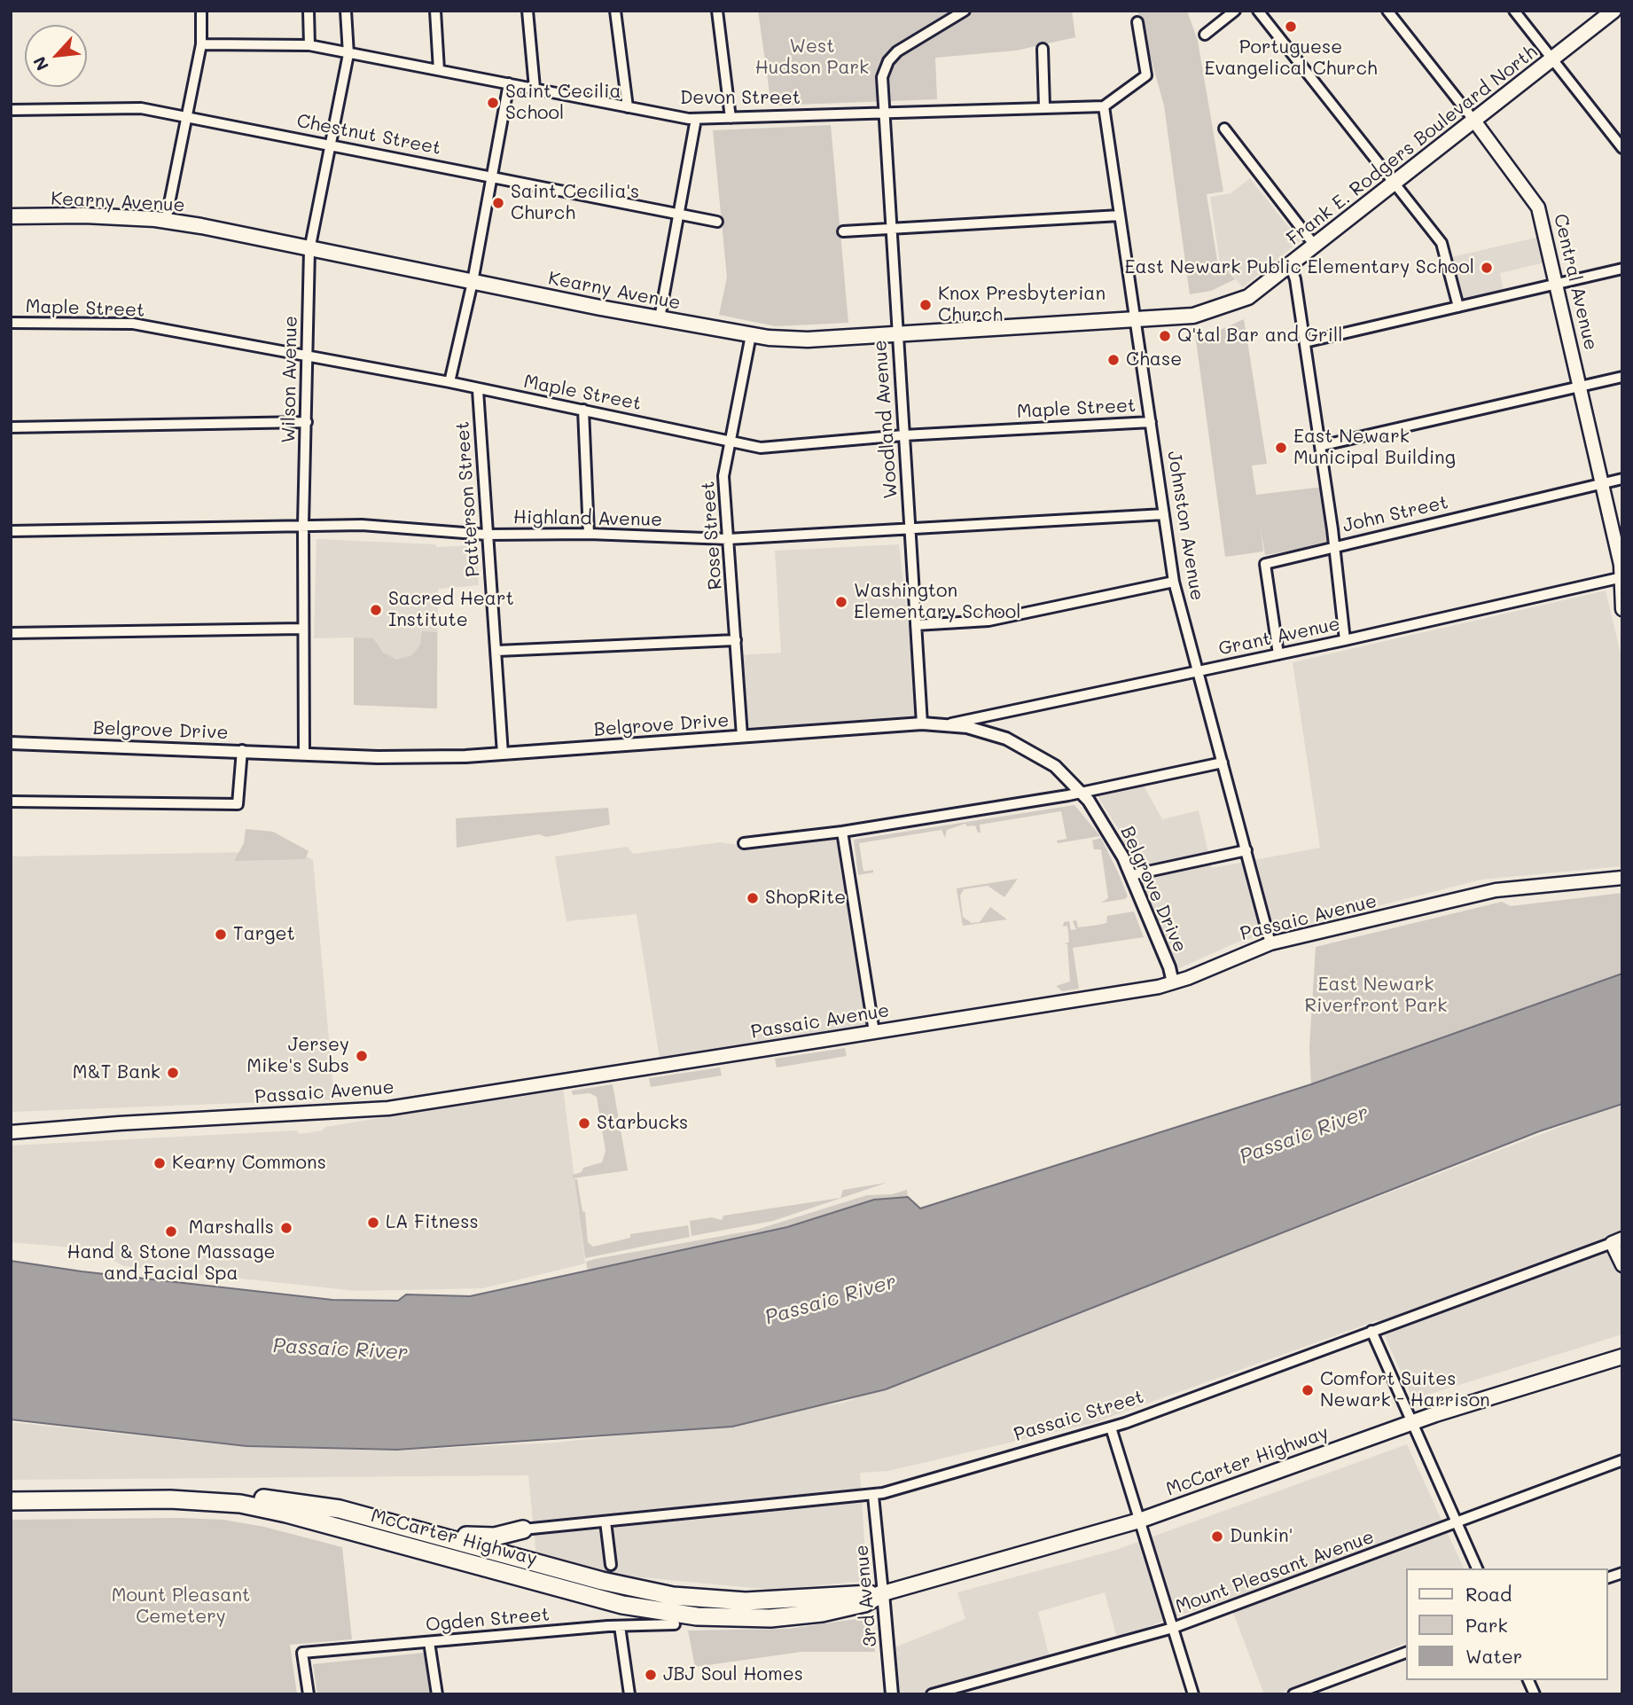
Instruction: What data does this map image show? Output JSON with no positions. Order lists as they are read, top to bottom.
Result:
{
  "streets": {
    "highway": ["McCarter Highway"],
    "main road": [
      "Frank E. Rodgers Boulevard North",
      "Kearny Avenue",
      "Central Avenue",
      "Passaic Avenue"
    ],
    "street": [
      "Devon Street",
      "Chestnut Street",
      "Maple Street",
      "Wilson Avenue",
      "Woodland Avenue",
      "Patterson Street",
      "John Street",
      "Highland Avenue",
      "Johnston Avenue",
      "Rose Street",
      "Grant Avenue",
      "Belgrove Drive",
      "Passaic Street",
      "Mount Pleasant Avenue",
      "3rd Avenue",
      "Ogden Street"
    ]
  },
  "crossings": [
    ["Devon Street", "Wilson Avenue"],
    ["Devon Street", "Woodland Avenue"],
    ["Devon Street", "Johnston Avenue"],
    ["Chestnut Street", "Wilson Avenue"],
    ["Frank E. Rodgers Boulevard North", "Kearny Avenue"],
    ["Frank E. Rodgers Boulevard North", "Central Avenue"],
    ["Kearny Avenue", "Wilson Avenue"],
    ["Kearny Avenue", "Woodland Avenue"],
    ["Kearny Avenue", "Johnston Avenue"],
    ["Kearny Avenue", "Rose Street"],
    ["Central Avenue", "John Street"],
    ["Central Avenue", "Grant Avenue"],
    ["Maple Street", "Wilson Avenue"],
    ["Maple Street", "Woodland Avenue"],
    ["Maple Street", "Patterson Street"],
    ["Maple Street", "Johnston Avenue"],
    ["Maple Street", "Rose Street"],
    ["Wilson Avenue", "Highland Avenue"],
    ["Wilson Avenue", "Belgrove Drive"],
    ["Woodland Avenue", "Highland Avenue"],
    ["Woodland Avenue", "Belgrove Drive"],
    ["Patterson Street", "Highland Avenue"],
    ["Patterson Street", "Belgrove Drive"],
    ["John Street", "Grant Avenue"],
    ["Highland Avenue", "Johnston Avenue"],
    ["Highland Avenue", "Rose Street"],
    ["Johnston Avenue", "Grant Avenue"],
    ["Johnston Avenue", "Passaic Avenue"],
    ["Rose Street", "Belgrove Drive"],
    ["Grant Avenue", "Belgrove Drive"],
    ["Belgrove Drive", "Passaic Avenue"],
    ["Passaic Street", "3rd Avenue"],
    ["McCarter Highway", "3rd Avenue"]
  ],
  "water": ["Passaic River"],
  "parks": ["West Hudson Park", "East Newark Riverfront Park", "Mount Pleasant Cemetery"],
  "places": [
    "Portuguese Evangelical Church",
    "Saint Cecilia School",
    "Saint Cecilia's Church",
    "East Newark Public Elementary School",
    "Knox Presbyterian Church",
    "Q'tal Bar and Grill",
    "Chase",
    "East Newark Municipal Building",
    "Washington Elementary School",
    "Sacred Heart Institute",
    "ShopRite",
    "Target",
    "Jersey Mike's Subs",
    "M&T Bank",
    "Starbucks",
    "Kearny Commons",
    "LA Fitness",
    "Marshalls",
    "Hand & Stone Massage and Facial Spa",
    "Comfort Suites Newark - Harrison",
    "Dunkin'",
    "JBJ Soul Homes"
  ],
  "legend": ["Road", "Park", "Water"],
  "north": "bottom left"
}
